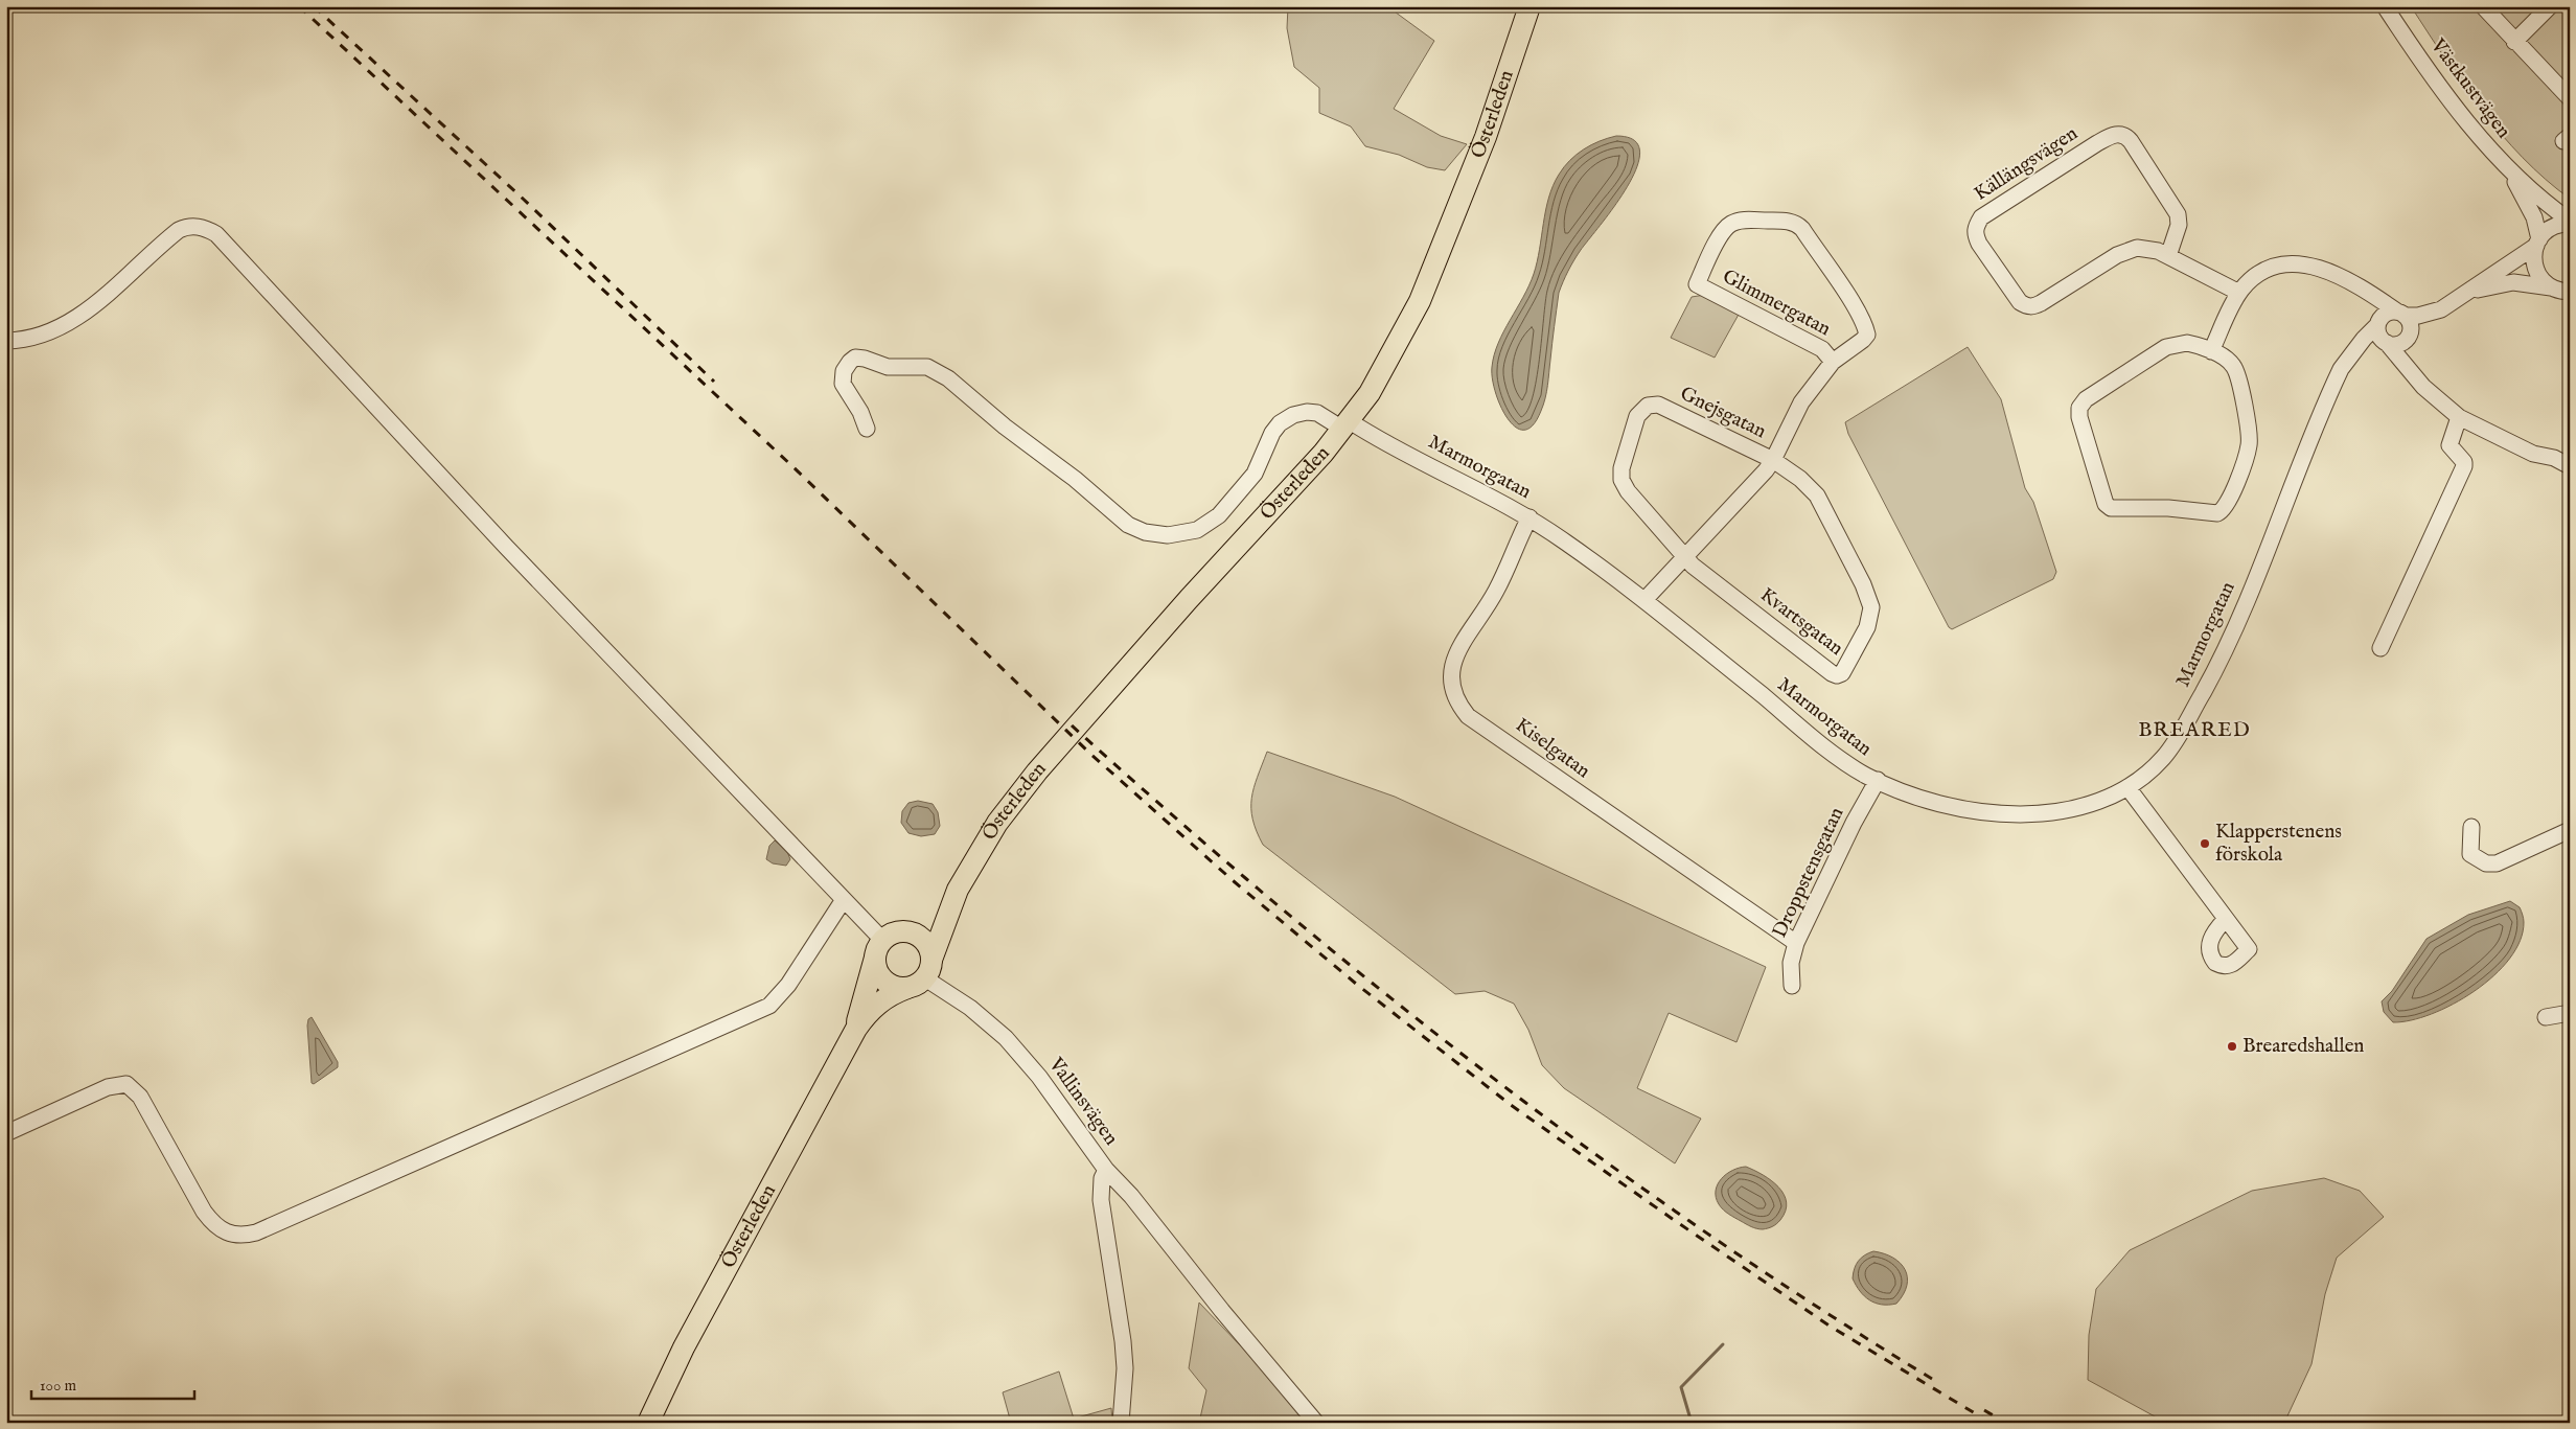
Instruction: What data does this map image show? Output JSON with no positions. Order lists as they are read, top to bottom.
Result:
{
  "streets": {
    "main road": ["Österleden"],
    "street": [
      "Västkustvägen",
      "Källängsvägen",
      "Glimmergatan",
      "Gnejsgatan",
      "Marmorgatan",
      "Kvartsgatan",
      "Kiselgatan",
      "Droppstensgatan",
      "Vallinsvägen"
    ]
  },
  "crossings": [
    ["Österleden", "Marmorgatan"],
    ["Österleden", "Vallinsvägen"],
    ["Glimmergatan", "Gnejsgatan"],
    ["Glimmergatan", "Marmorgatan"],
    ["Glimmergatan", "Kvartsgatan"],
    ["Gnejsgatan", "Kvartsgatan"],
    ["Marmorgatan", "Kiselgatan"],
    ["Marmorgatan", "Droppstensgatan"],
    ["Kiselgatan", "Droppstensgatan"]
  ],
  "districts": ["BREARED"],
  "places": ["Klapperstenens förskola", "Brearedshallen"],
  "scale_bar": "100 m"
}
